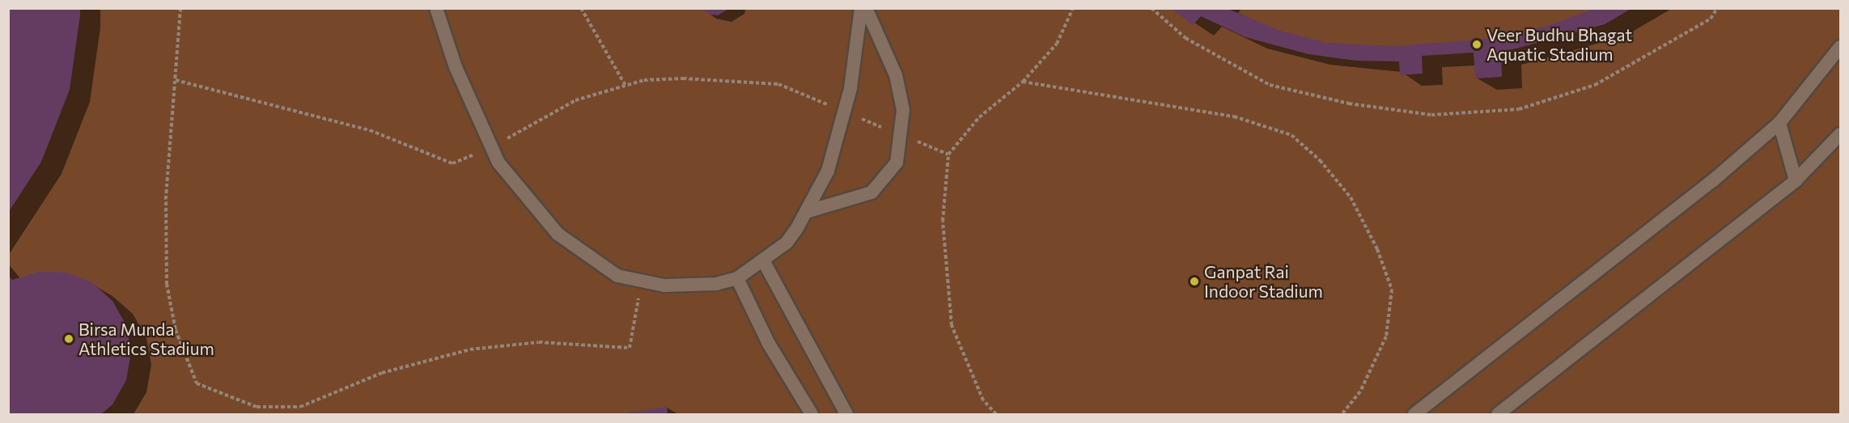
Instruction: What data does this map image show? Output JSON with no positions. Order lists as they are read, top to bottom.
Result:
{
  "places": ["Veer Budhu Bhagat Aquatic Stadium", "Ganpat Rai Indoor Stadium", "Birsa Munda Athletics Stadium"]
}
